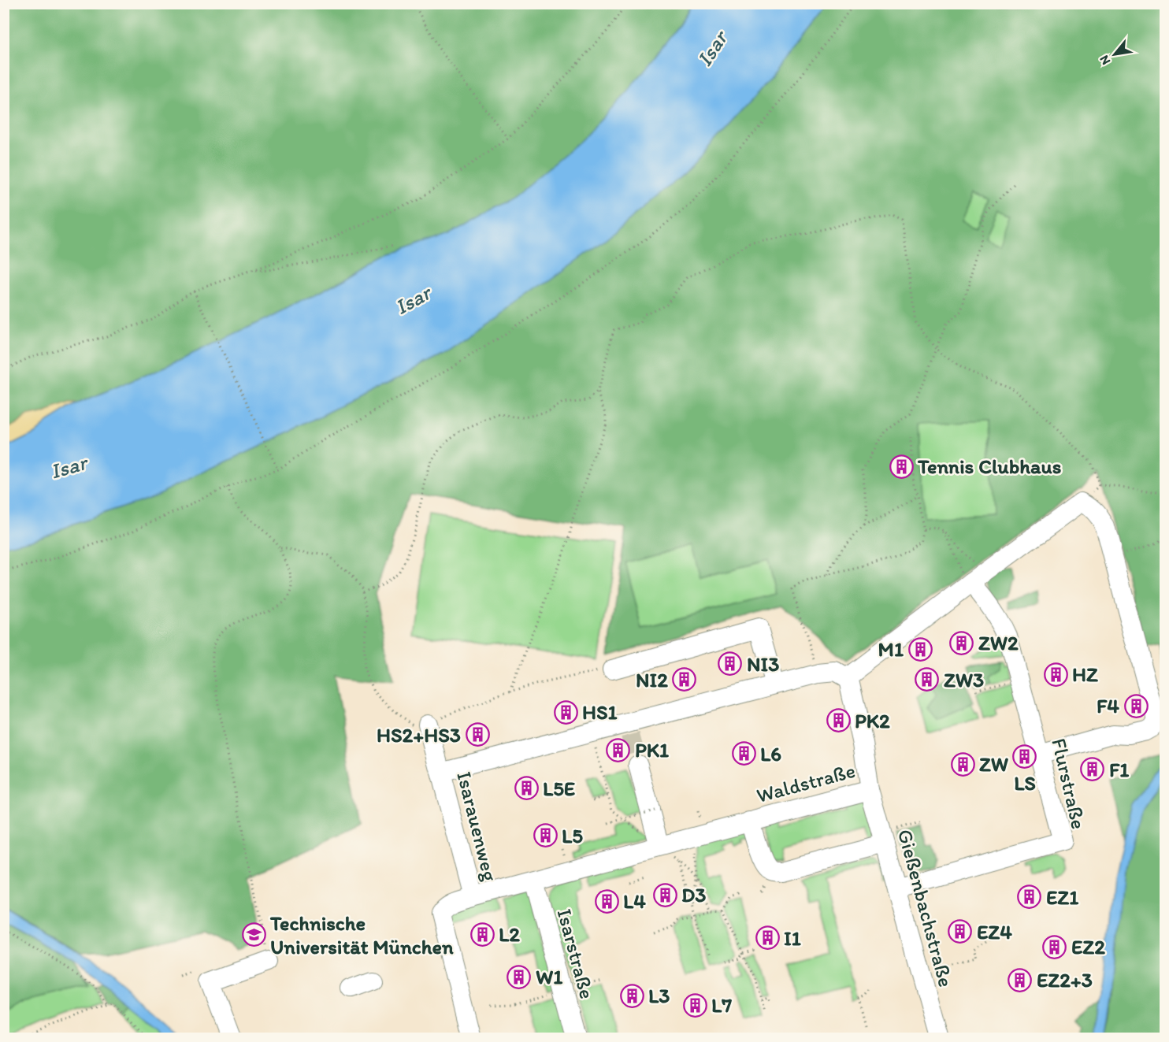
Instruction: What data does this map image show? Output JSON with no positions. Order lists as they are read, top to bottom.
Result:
{
  "streets": {
    "street": [
      "Waldstraße",
      "Flurstraße",
      "Isarauenweg",
      "Gießenbachstraße",
      "Isarstraße"
    ]
  },
  "crossings": [
    ["Waldstraße", "Isarauenweg"],
    ["Waldstraße", "Gießenbachstraße"],
    ["Waldstraße", "Isarstraße"],
    ["Flurstraße", "Gießenbachstraße"]
  ],
  "water": ["Isar"],
  "places": {
    "building": [
      "Tennis Clubhaus",
      "ZW2",
      "M1",
      "NI3",
      "HZ",
      "NI2",
      "ZW3",
      "F4",
      "HS1",
      "PK2",
      "HS2+HS3",
      "PK1",
      "L6",
      "LS",
      "ZW",
      "F1",
      "L5E",
      "L5",
      "D3",
      "EZ1",
      "L4",
      "EZ4",
      "L2",
      "I1",
      "EZ2",
      "W1",
      "EZ2+3",
      "L3",
      "L7"
    ],
    "school or university": ["Technische Universität München"]
  },
  "north": "bottom left"
}
